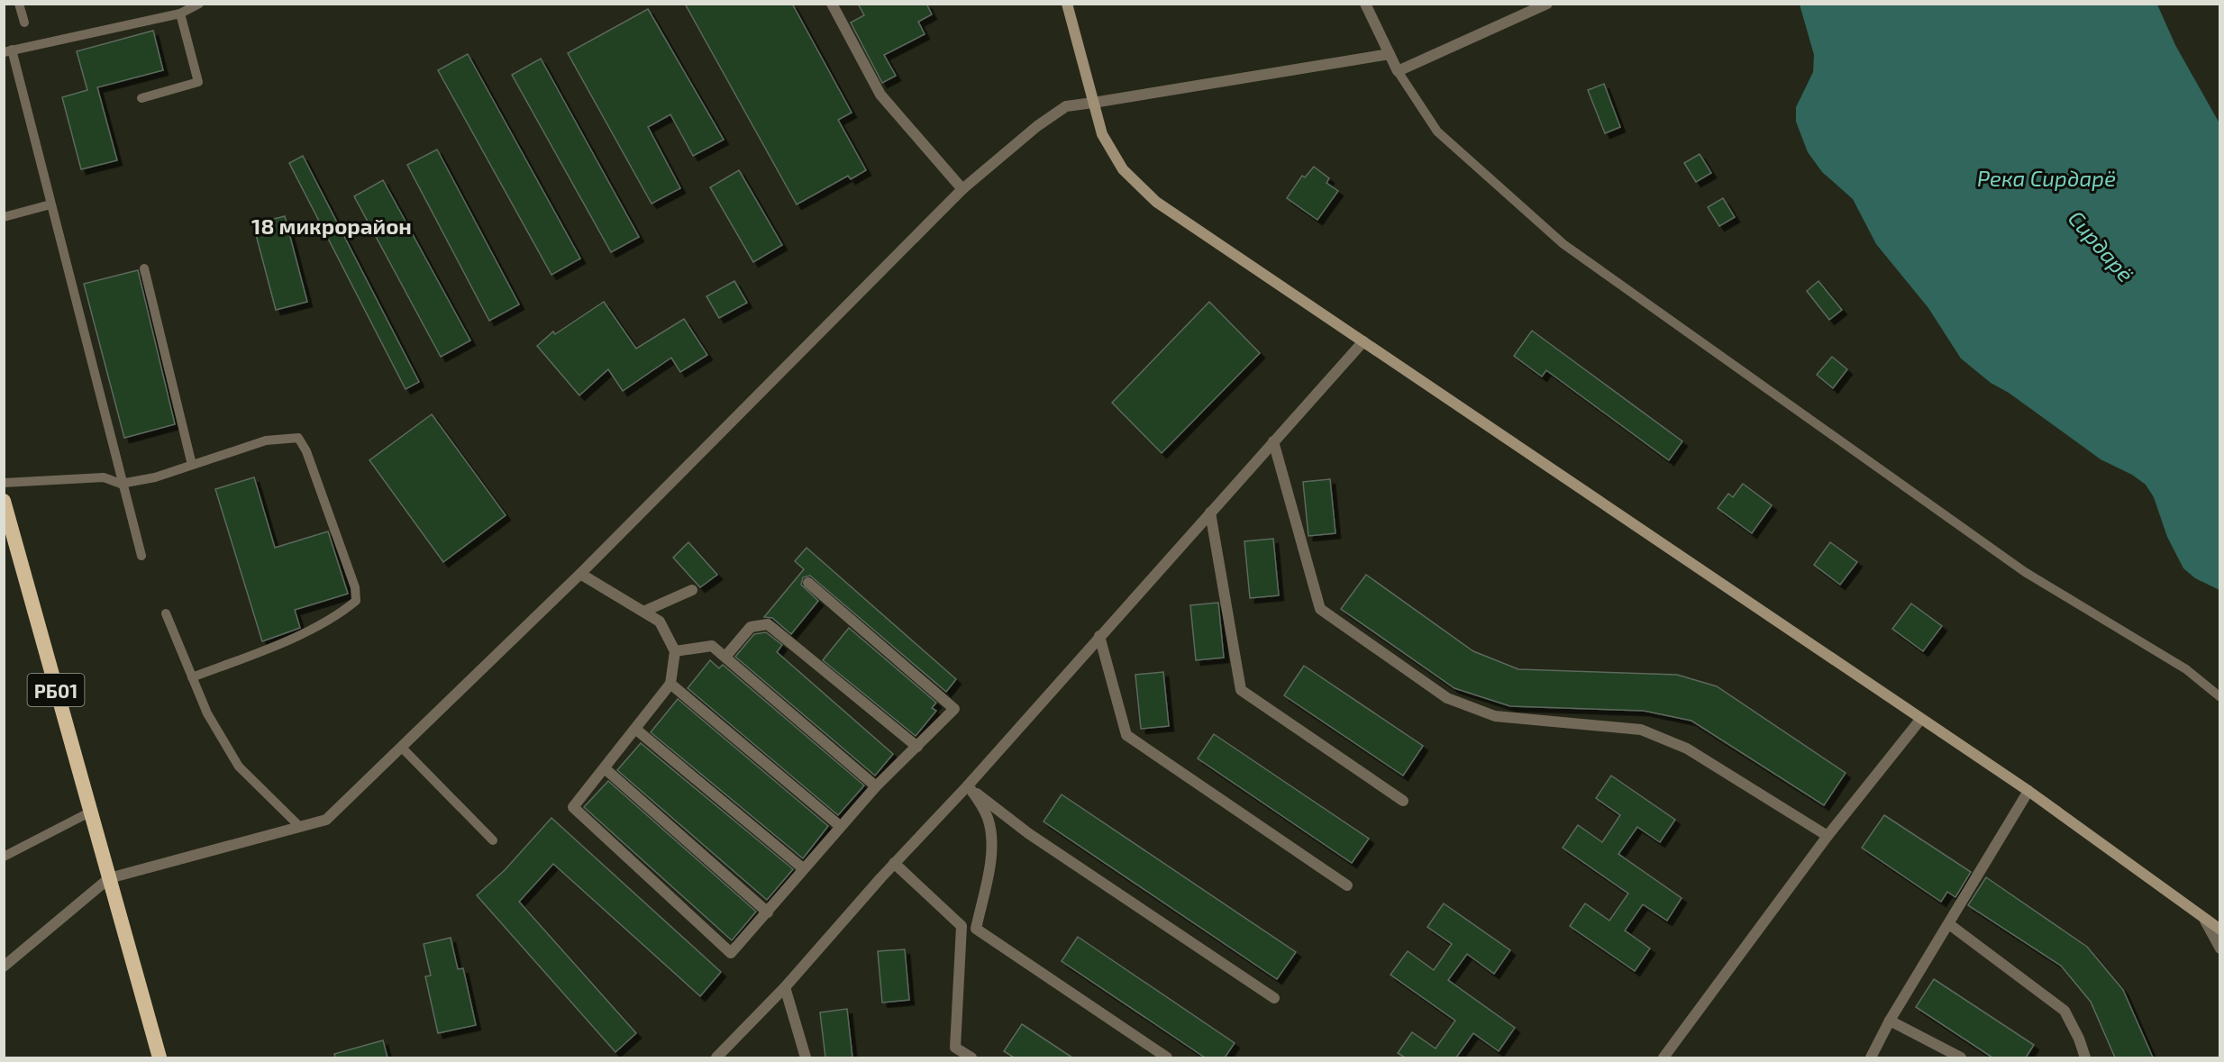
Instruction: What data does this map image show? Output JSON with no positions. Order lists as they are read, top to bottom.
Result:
{
  "streets": {
    "highway": ["РБ01"]
  },
  "districts": ["18 микрорайон"],
  "water": ["Река Сирдарё", "Сирдарё"]
}
